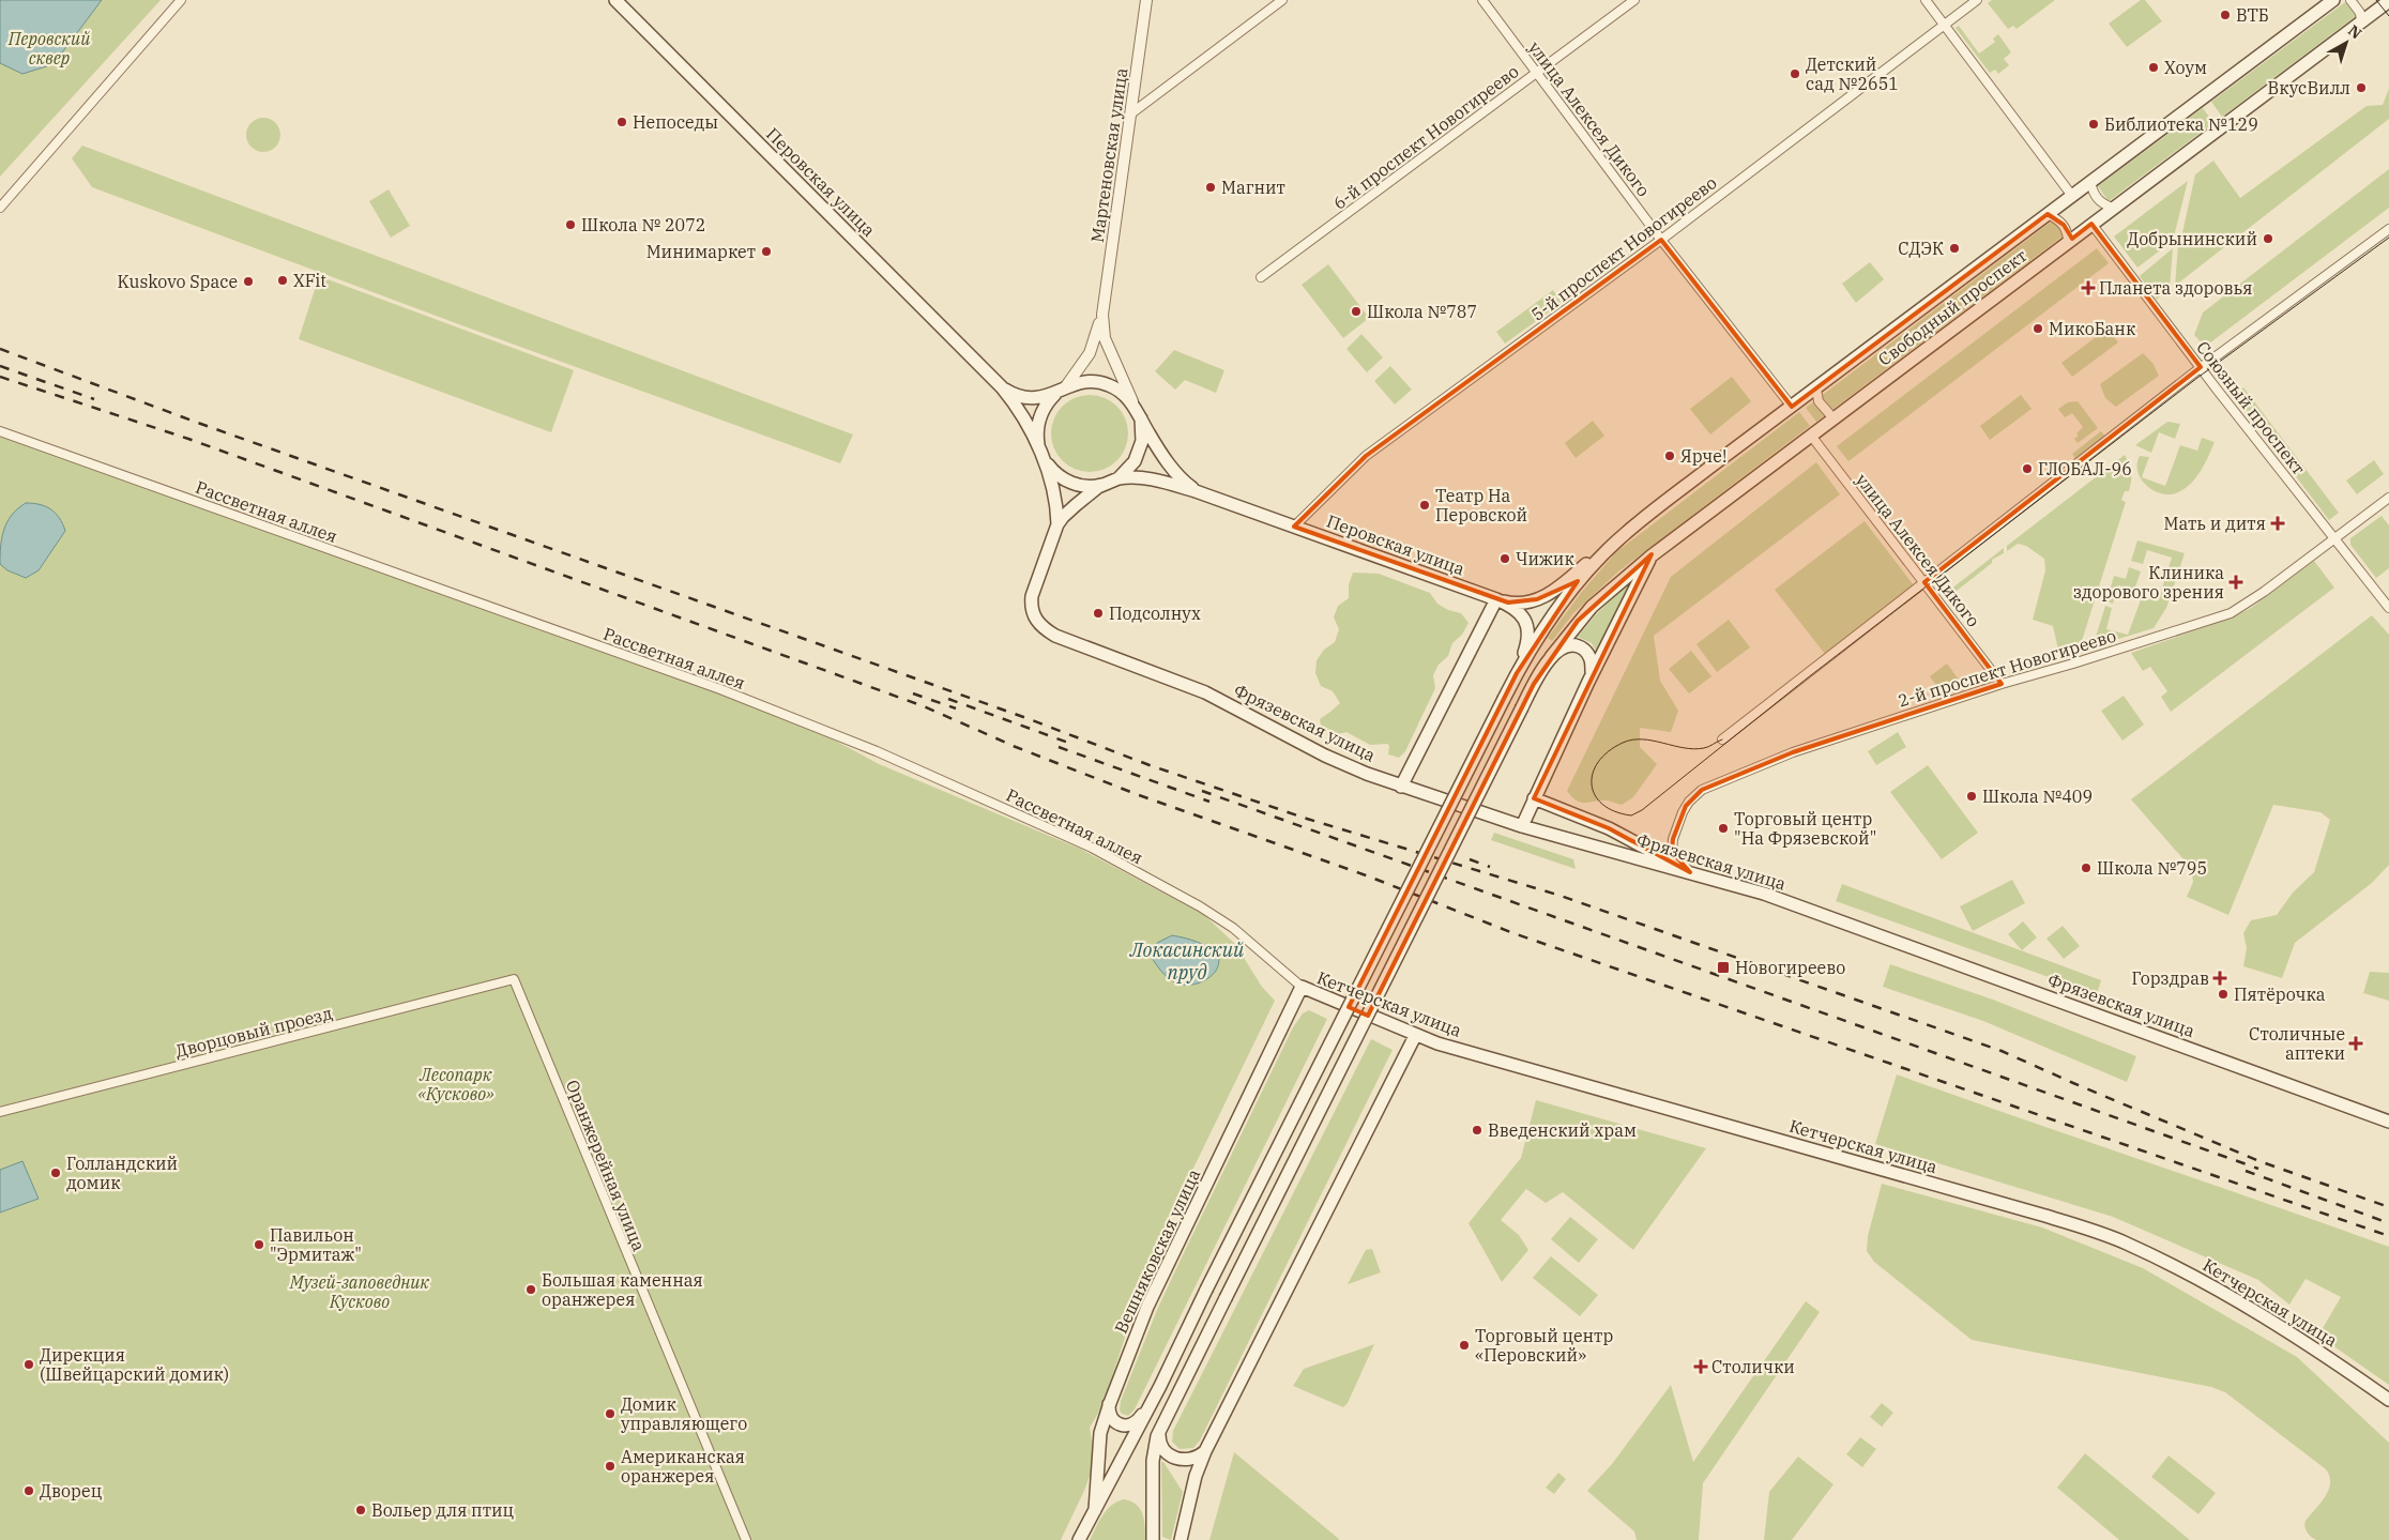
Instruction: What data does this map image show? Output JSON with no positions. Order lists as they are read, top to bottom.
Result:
{
  "streets": {
    "main road": [
      "Перовская улица",
      "Свободный проспект",
      "Фрязевская улица",
      "Кетчерская улица",
      "Вешняковская улица"
    ],
    "street": [
      "улица Алексея Дикого",
      "6-й проспект Новогиреево",
      "Мартеновская улица",
      "5-й проспект Новогиреево",
      "Союзный проспект",
      "Рассветная аллея",
      "2-й проспект Новогиреево",
      "Дворцовый проезд",
      "Оранжерейная улица"
    ]
  },
  "crossings": [
    ["улица Алексея Дикого", "6-й проспект Новогиреево"],
    ["улица Алексея Дикого", "5-й проспект Новогиреево"],
    ["улица Алексея Дикого", "Свободный проспект"],
    ["улица Алексея Дикого", "2-й проспект Новогиреево"],
    ["Перовская улица", "5-й проспект Новогиреево"],
    ["Перовская улица", "Свободный проспект"],
    ["Свободный проспект", "Союзный проспект"],
    ["Союзный проспект", "2-й проспект Новогиреево"],
    ["Рассветная аллея", "Кетчерская улица"],
    ["Рассветная аллея", "Вешняковская улица"],
    ["2-й проспект Новогиреево", "Фрязевская улица"],
    ["Кетчерская улица", "Вешняковская улица"],
    ["Дворцовый проезд", "Оранжерейная улица"]
  ],
  "water": ["Локасинский пруд"],
  "parks": ["Перовский сквер", "Лесопарк «Кусково»", "Музей-заповедник Кусково"],
  "places": {
    "other": [
      "ВТБ",
      "Хоум",
      "Детский сад №2651",
      "ВкусВилл",
      "Непоседы",
      "Библиотека №129",
      "Магнит",
      "Школа № 2072",
      "Добрынинский",
      "СДЭК",
      "Минимаркет",
      "XFit",
      "Kuskovo Space",
      "Школа №787",
      "МикоБанк",
      "Ярче!",
      "ГЛОБАЛ-96",
      "Театр На Перовской",
      "Чижик",
      "Подсолнух",
      "Школа №409",
      "Торговый центр \"На Фрязевской\"",
      "Школа №795",
      "Пятёрочка",
      "Введенский храм",
      "Голландский домик",
      "Павильон \"Эрмитаж\"",
      "Большая каменная оранжерея",
      "Торговый центр «Перовский»",
      "Дирекция (Швейцарский домик)",
      "Домик управляющего",
      "Американская оранжерея",
      "Дворец",
      "Вольер для птиц"
    ],
    "health": [
      "Планета здоровья",
      "Мать и дитя",
      "Клиника здорового зрения",
      "Горздрав",
      "Столичные аптеки",
      "Столички"
    ],
    "transit": ["Новогиреево"]
  },
  "north": "top right"
}
